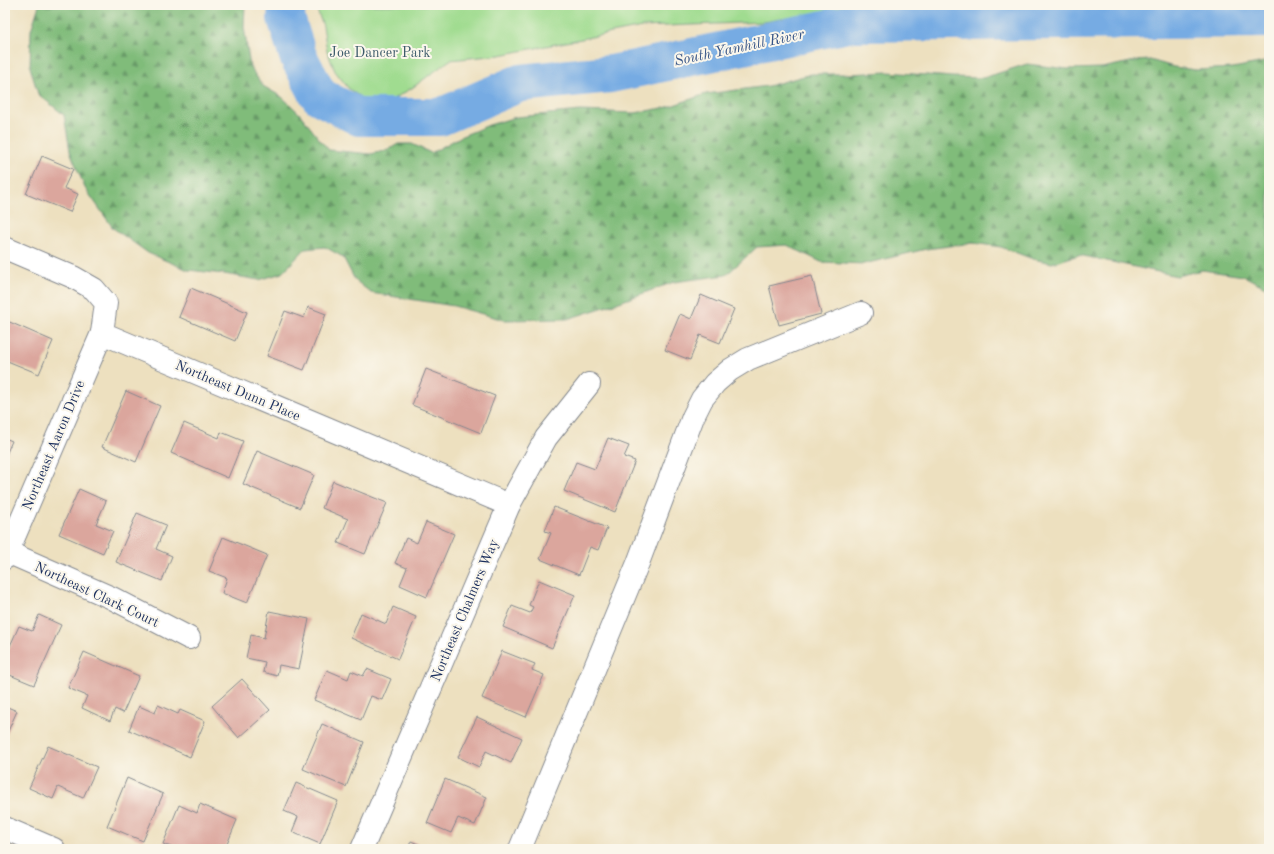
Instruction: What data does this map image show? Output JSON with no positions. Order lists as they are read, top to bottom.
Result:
{
  "streets": {
    "street": [
      "Northeast Dunn Place",
      "Northeast Aaron Drive",
      "Northeast Clark Court",
      "Northeast Chalmers Way"
    ]
  },
  "crossings": [
    ["Northeast Dunn Place", "Northeast Aaron Drive"],
    ["Northeast Dunn Place", "Northeast Chalmers Way"],
    ["Northeast Aaron Drive", "Northeast Clark Court"]
  ],
  "water": ["South Yamhill River"],
  "parks": ["Joe Dancer Park"]
}
